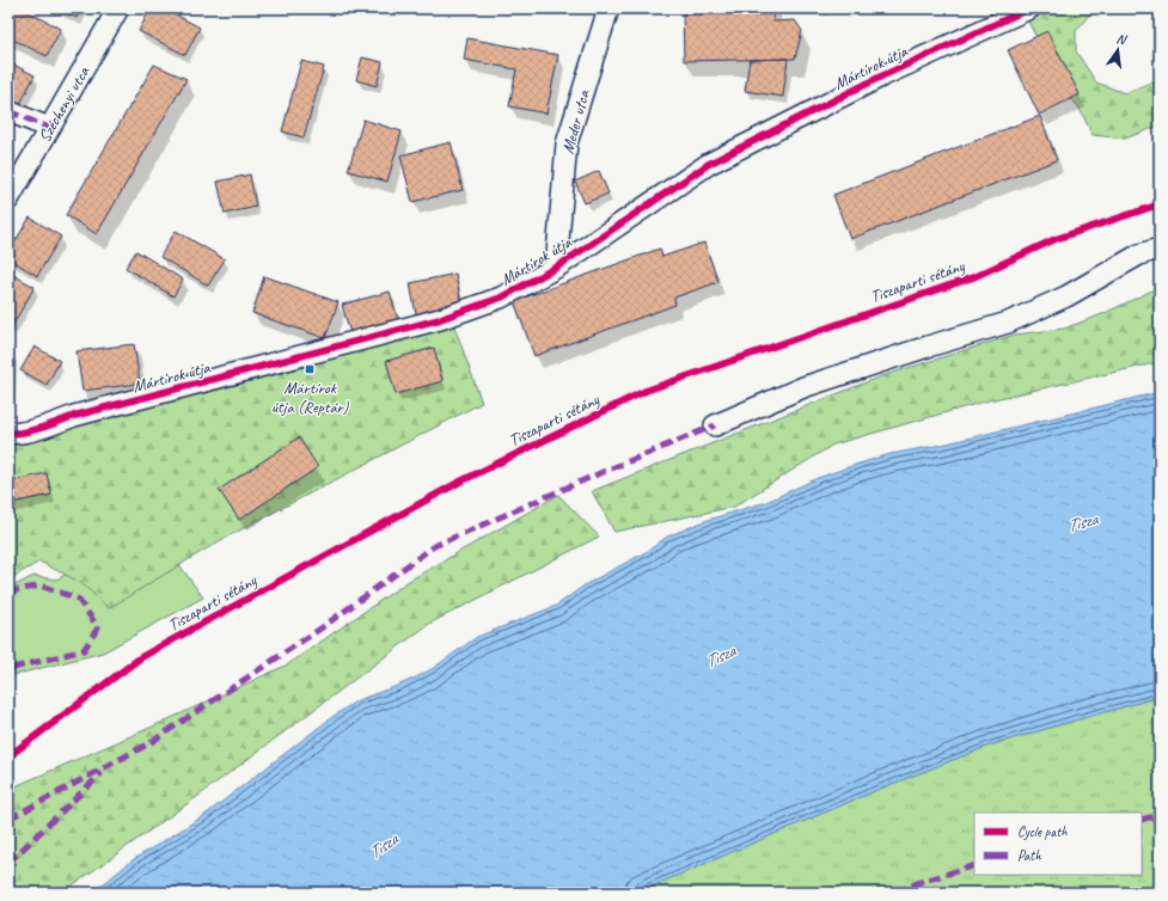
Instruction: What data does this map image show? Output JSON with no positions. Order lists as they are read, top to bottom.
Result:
{
  "streets": {
    "street": ["Mártírok útja", "Széchenyi utca", "Meder utca"],
    "cycle path": ["Tiszaparti sétány"]
  },
  "crossings": [
    ["Mártírok útja", "Meder utca"]
  ],
  "water": ["Tisza"],
  "places": {
    "transit": ["Mártírok útja (Reptár)"]
  },
  "legend": ["Cycle path", "Path"],
  "north": "top"
}
